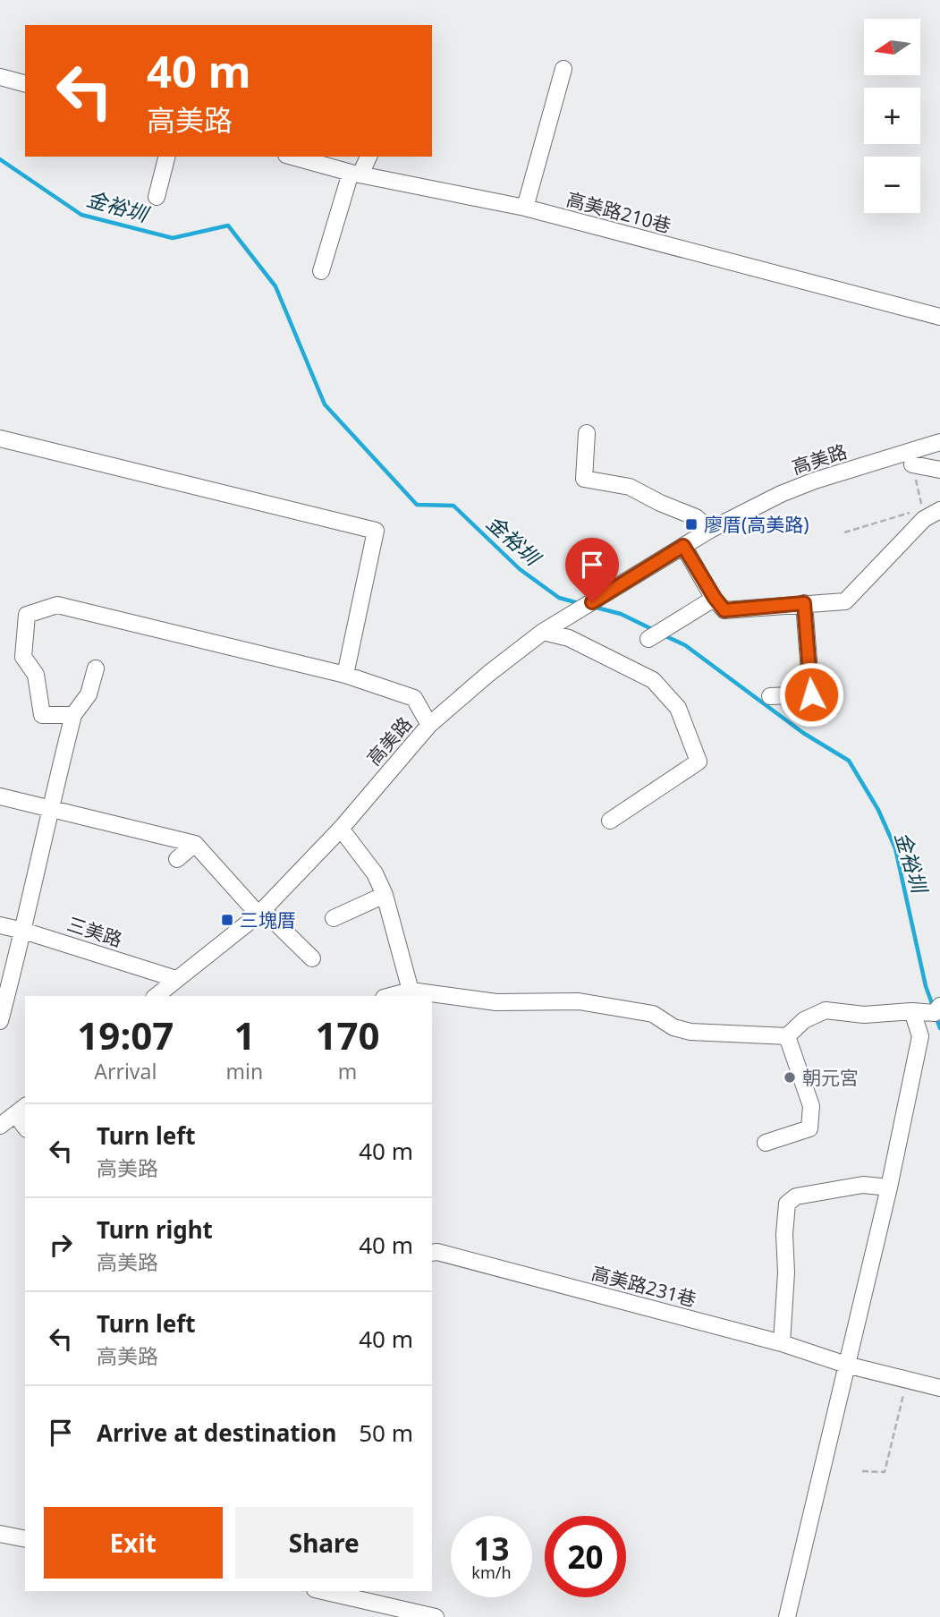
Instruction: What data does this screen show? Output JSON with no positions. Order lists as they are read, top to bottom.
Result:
{
  "streets": {
    "street": [
      "高美路210巷",
      "高美路",
      "三美路",
      "高美路231巷"
    ]
  },
  "crossings": [
    ["高美路", "三美路"]
  ],
  "water": ["金裕圳"],
  "places": {
    "transit": ["廖厝(高美路)", "三塊厝"],
    "other": ["朝元宮"]
  },
  "north": "left",
  "page": {
    "map_buttons": ["+", "−"],
    "turn": ["40 m", "高美路"],
    "eta": [
      "19:07",
      "Arrival",
      "1",
      "min",
      "170",
      "m"
    ],
    "list": [
      {
        "name": "Turn left",
        "note": "高美路",
        "value": "40 m"
      },
      {
        "name": "Turn right",
        "note": "高美路",
        "value": "40 m"
      },
      {
        "name": "Turn left",
        "note": "高美路",
        "value": "40 m"
      },
      {
        "name": "Arrive at destination",
        "value": "50 m"
      }
    ],
    "buttons": ["Exit", "Share"],
    "speed": "13 km/h",
    "limit": "20"
  }
}
